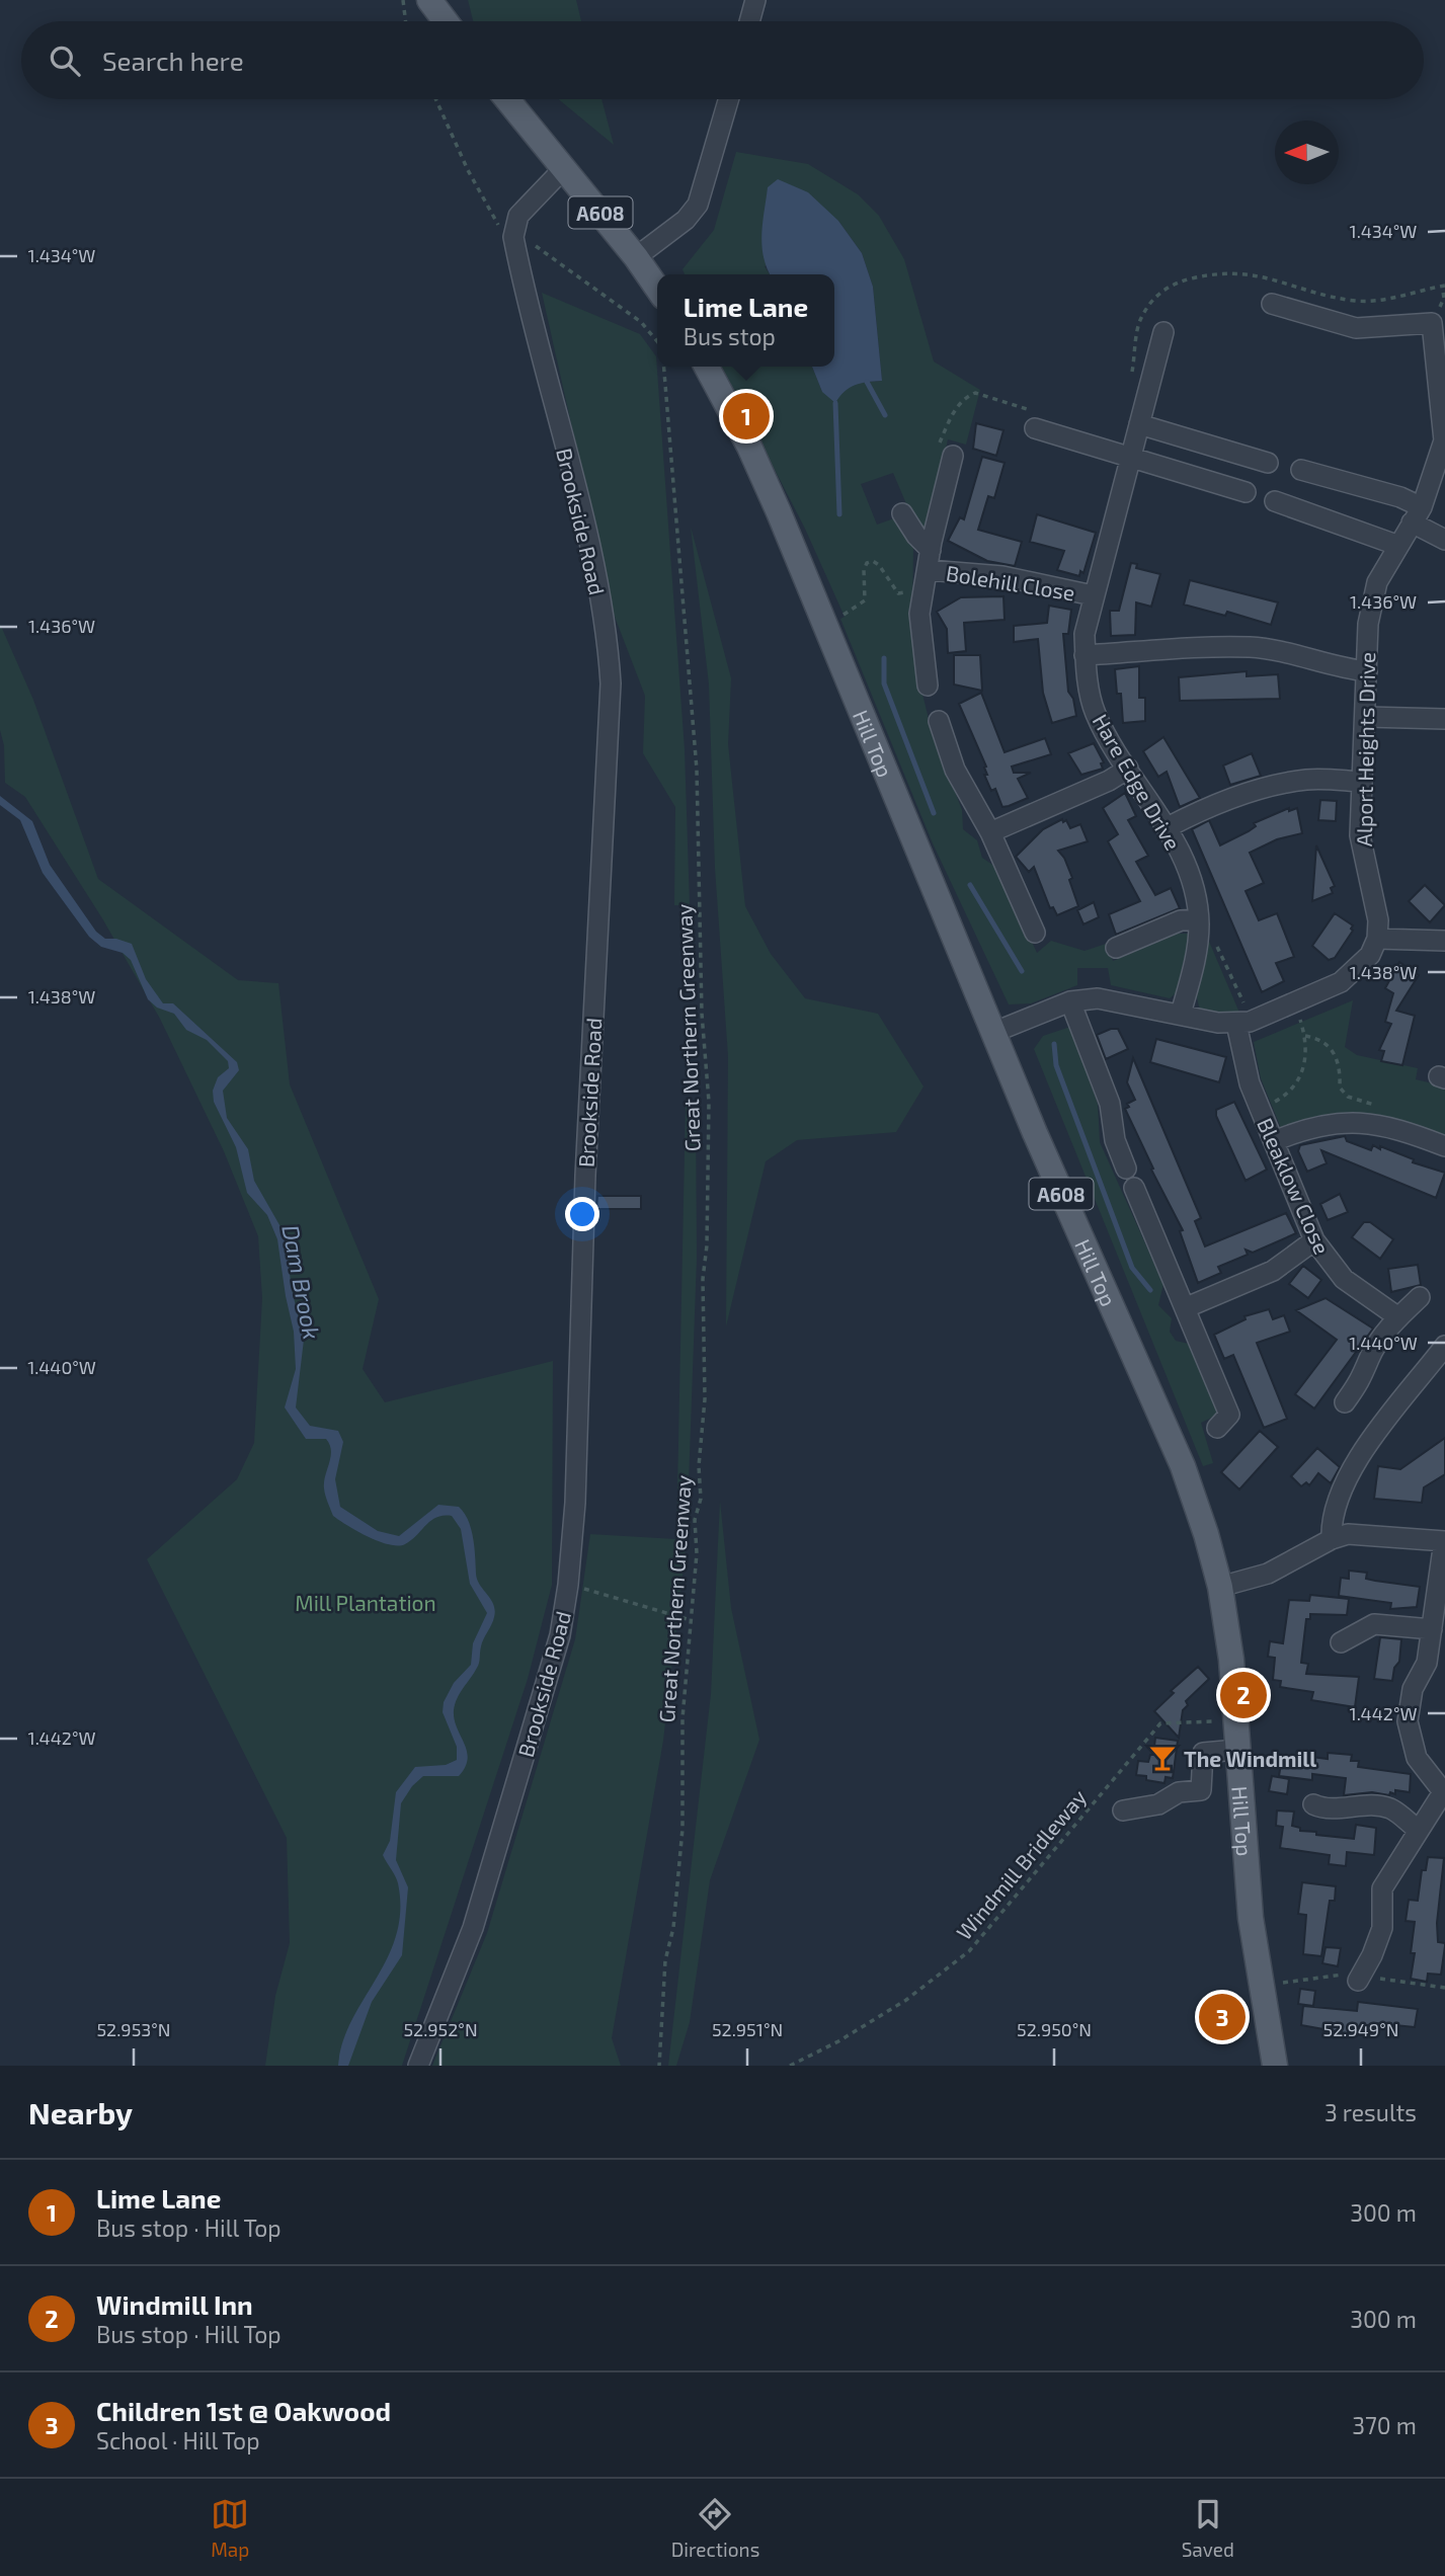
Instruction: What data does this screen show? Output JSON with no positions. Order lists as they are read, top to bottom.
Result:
{
  "streets": {
    "main road": ["A608", "Hill Top"],
    "street": [
      "Brookside Road",
      "Bolehill Close",
      "Alport Heights Drive",
      "Hare Edge Drive",
      "Bleaklow Close"
    ],
    "path": ["Great Northern Greenway", "Windmill Bridleway"]
  },
  "crossings": [
    ["Brookside Road", "Great Northern Greenway"],
    ["Bolehill Close", "Hare Edge Drive"],
    ["Hill Top", "Windmill Bridleway"]
  ],
  "water": ["Dam Brook"],
  "parks": ["Mill Plantation"],
  "places": {
    "bar": ["The Windmill"]
  },
  "north": "left",
  "page": {
    "search": "Search here",
    "popup": ["Lime Lane", "Bus stop"],
    "pins": ["1", "2", "3"],
    "heading": ["Nearby", "3 results"],
    "list": [
      {
        "mark": "1",
        "name": "Lime Lane",
        "note": "Bus stop · Hill Top",
        "value": "300 m"
      },
      {
        "mark": "2",
        "name": "Windmill Inn",
        "note": "Bus stop · Hill Top",
        "value": "300 m"
      },
      {
        "mark": "3",
        "name": "Children 1st @ Oakwood",
        "note": "School · Hill Top",
        "value": "370 m"
      }
    ],
    "nav": ["Map", "Directions", "Saved"]
  },
  "coordinates": [
    "1.434°W",
    "1.436°W",
    "1.438°W",
    "1.440°W",
    "1.442°W",
    "52.953°N",
    "52.952°N",
    "52.951°N",
    "52.950°N",
    "52.949°N"
  ]
}
